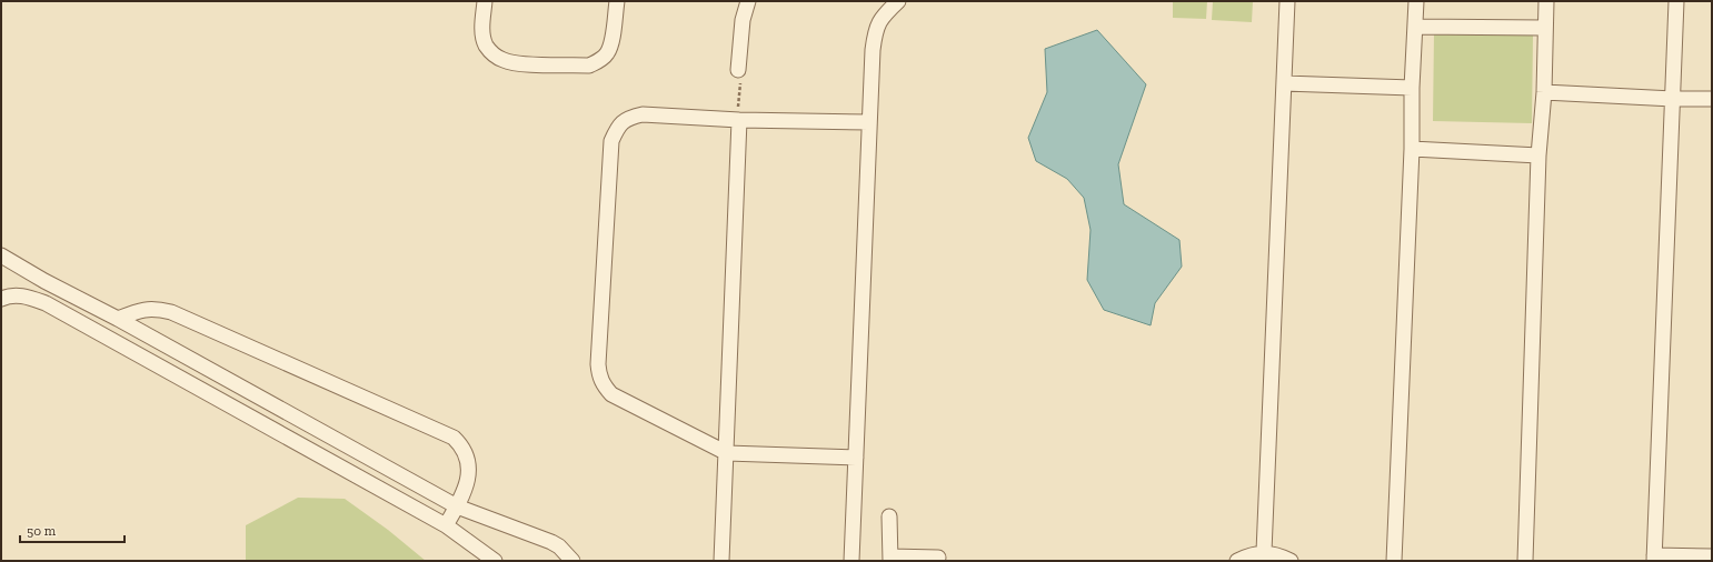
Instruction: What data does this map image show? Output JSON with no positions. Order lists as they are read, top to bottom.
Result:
{
  "scale_bar": "50 m"
}
